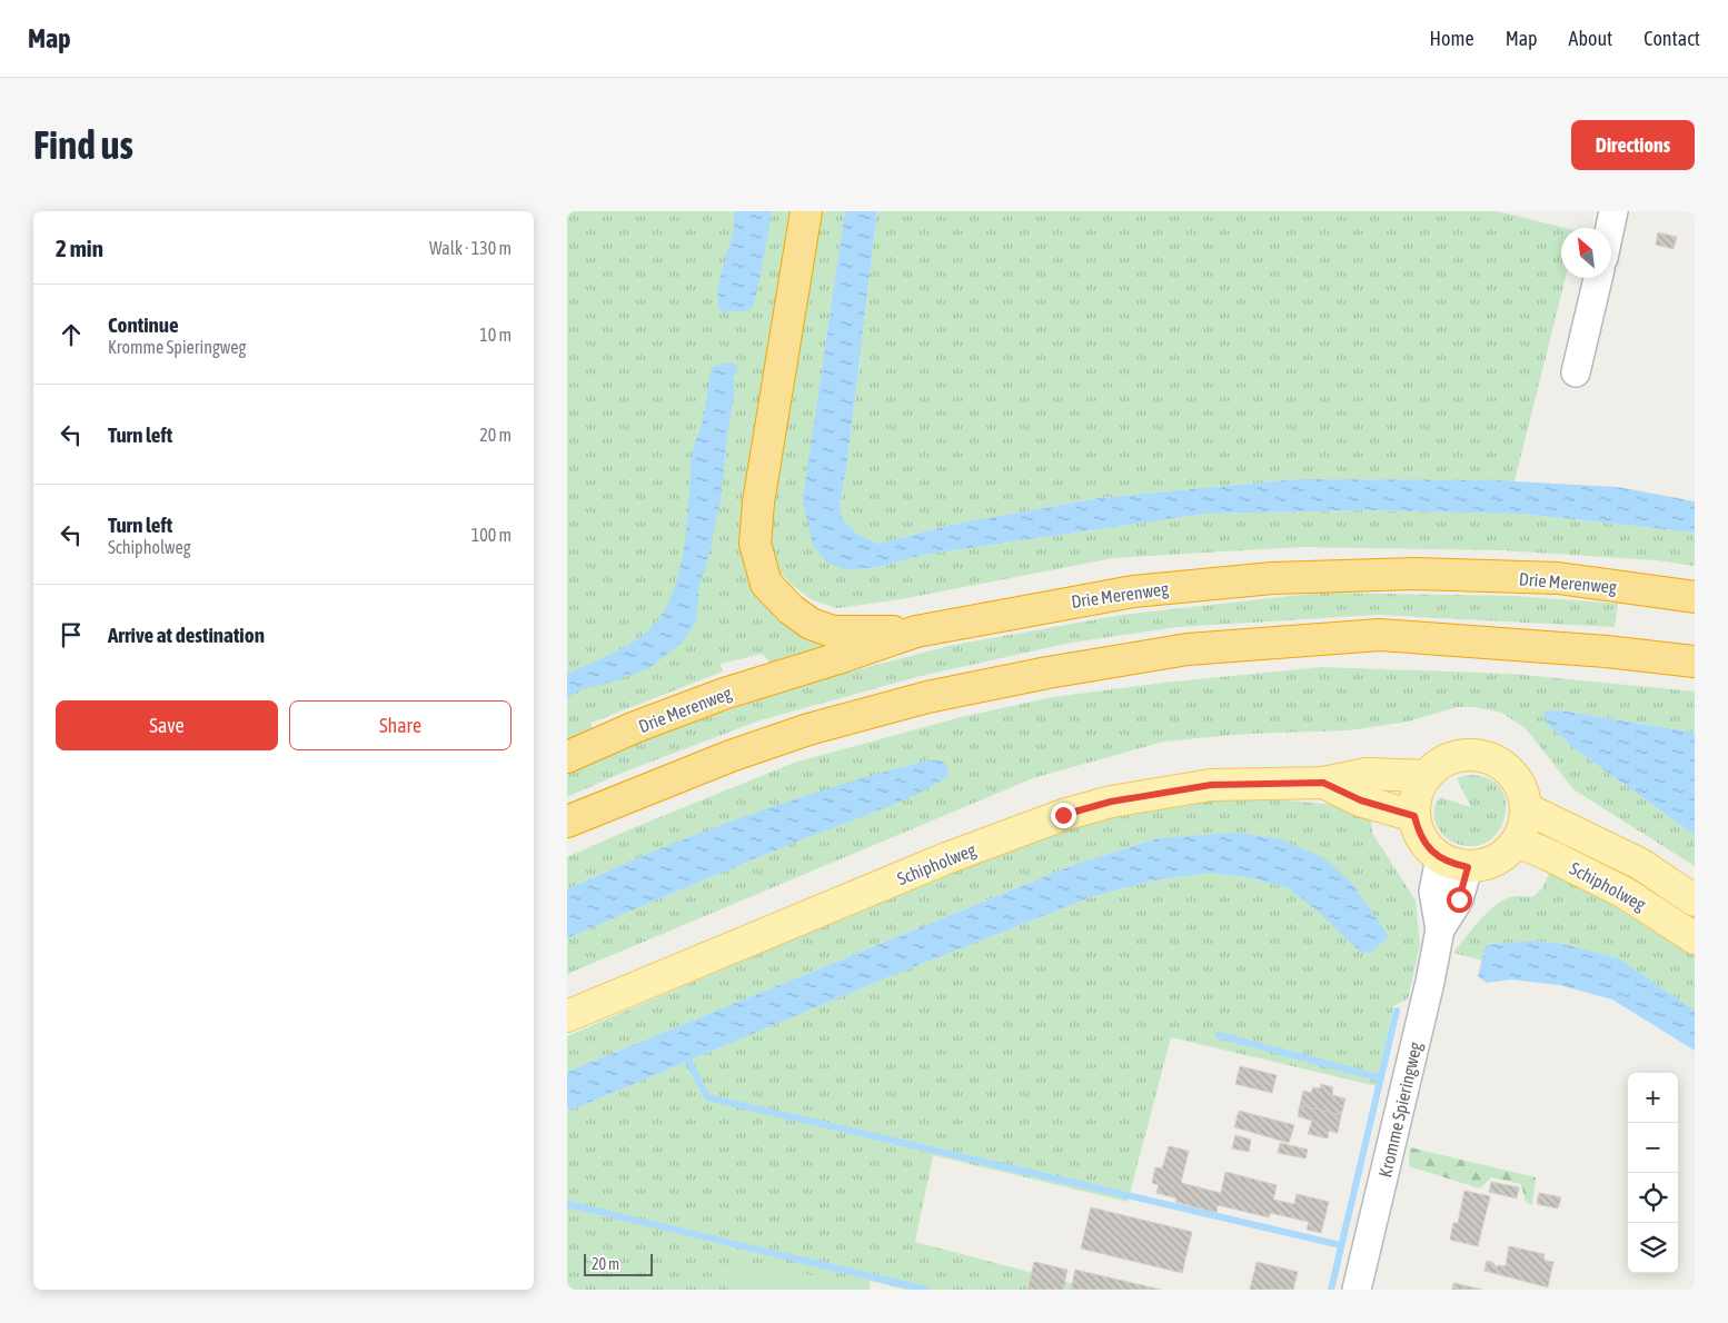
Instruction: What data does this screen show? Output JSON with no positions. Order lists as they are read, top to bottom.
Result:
{
  "streets": {
    "highway": ["Drie Merenweg"],
    "main road": ["Schipholweg"],
    "street": ["Kromme Spieringweg"]
  },
  "crossings": [
    ["Schipholweg", "Kromme Spieringweg"]
  ],
  "scale_bar": "20 m",
  "north": "top left",
  "page": {
    "header": "Map",
    "nav": [
      "Home",
      "Map",
      "About",
      "Contact"
    ],
    "buttons": [
      "Directions",
      ["Save", "Share"]
    ],
    "title": "Find us",
    "heading": ["2 min", "Walk · 130 m"],
    "list": [
      ["Continue", "Kromme Spieringweg", "10 m"],
      ["Turn left", "20 m"],
      ["Turn left", "Schipholweg", "100 m"],
      "Arrive at destination"
    ],
    "map_buttons": ["+", "−"],
    "scale": "20 m"
  }
}
